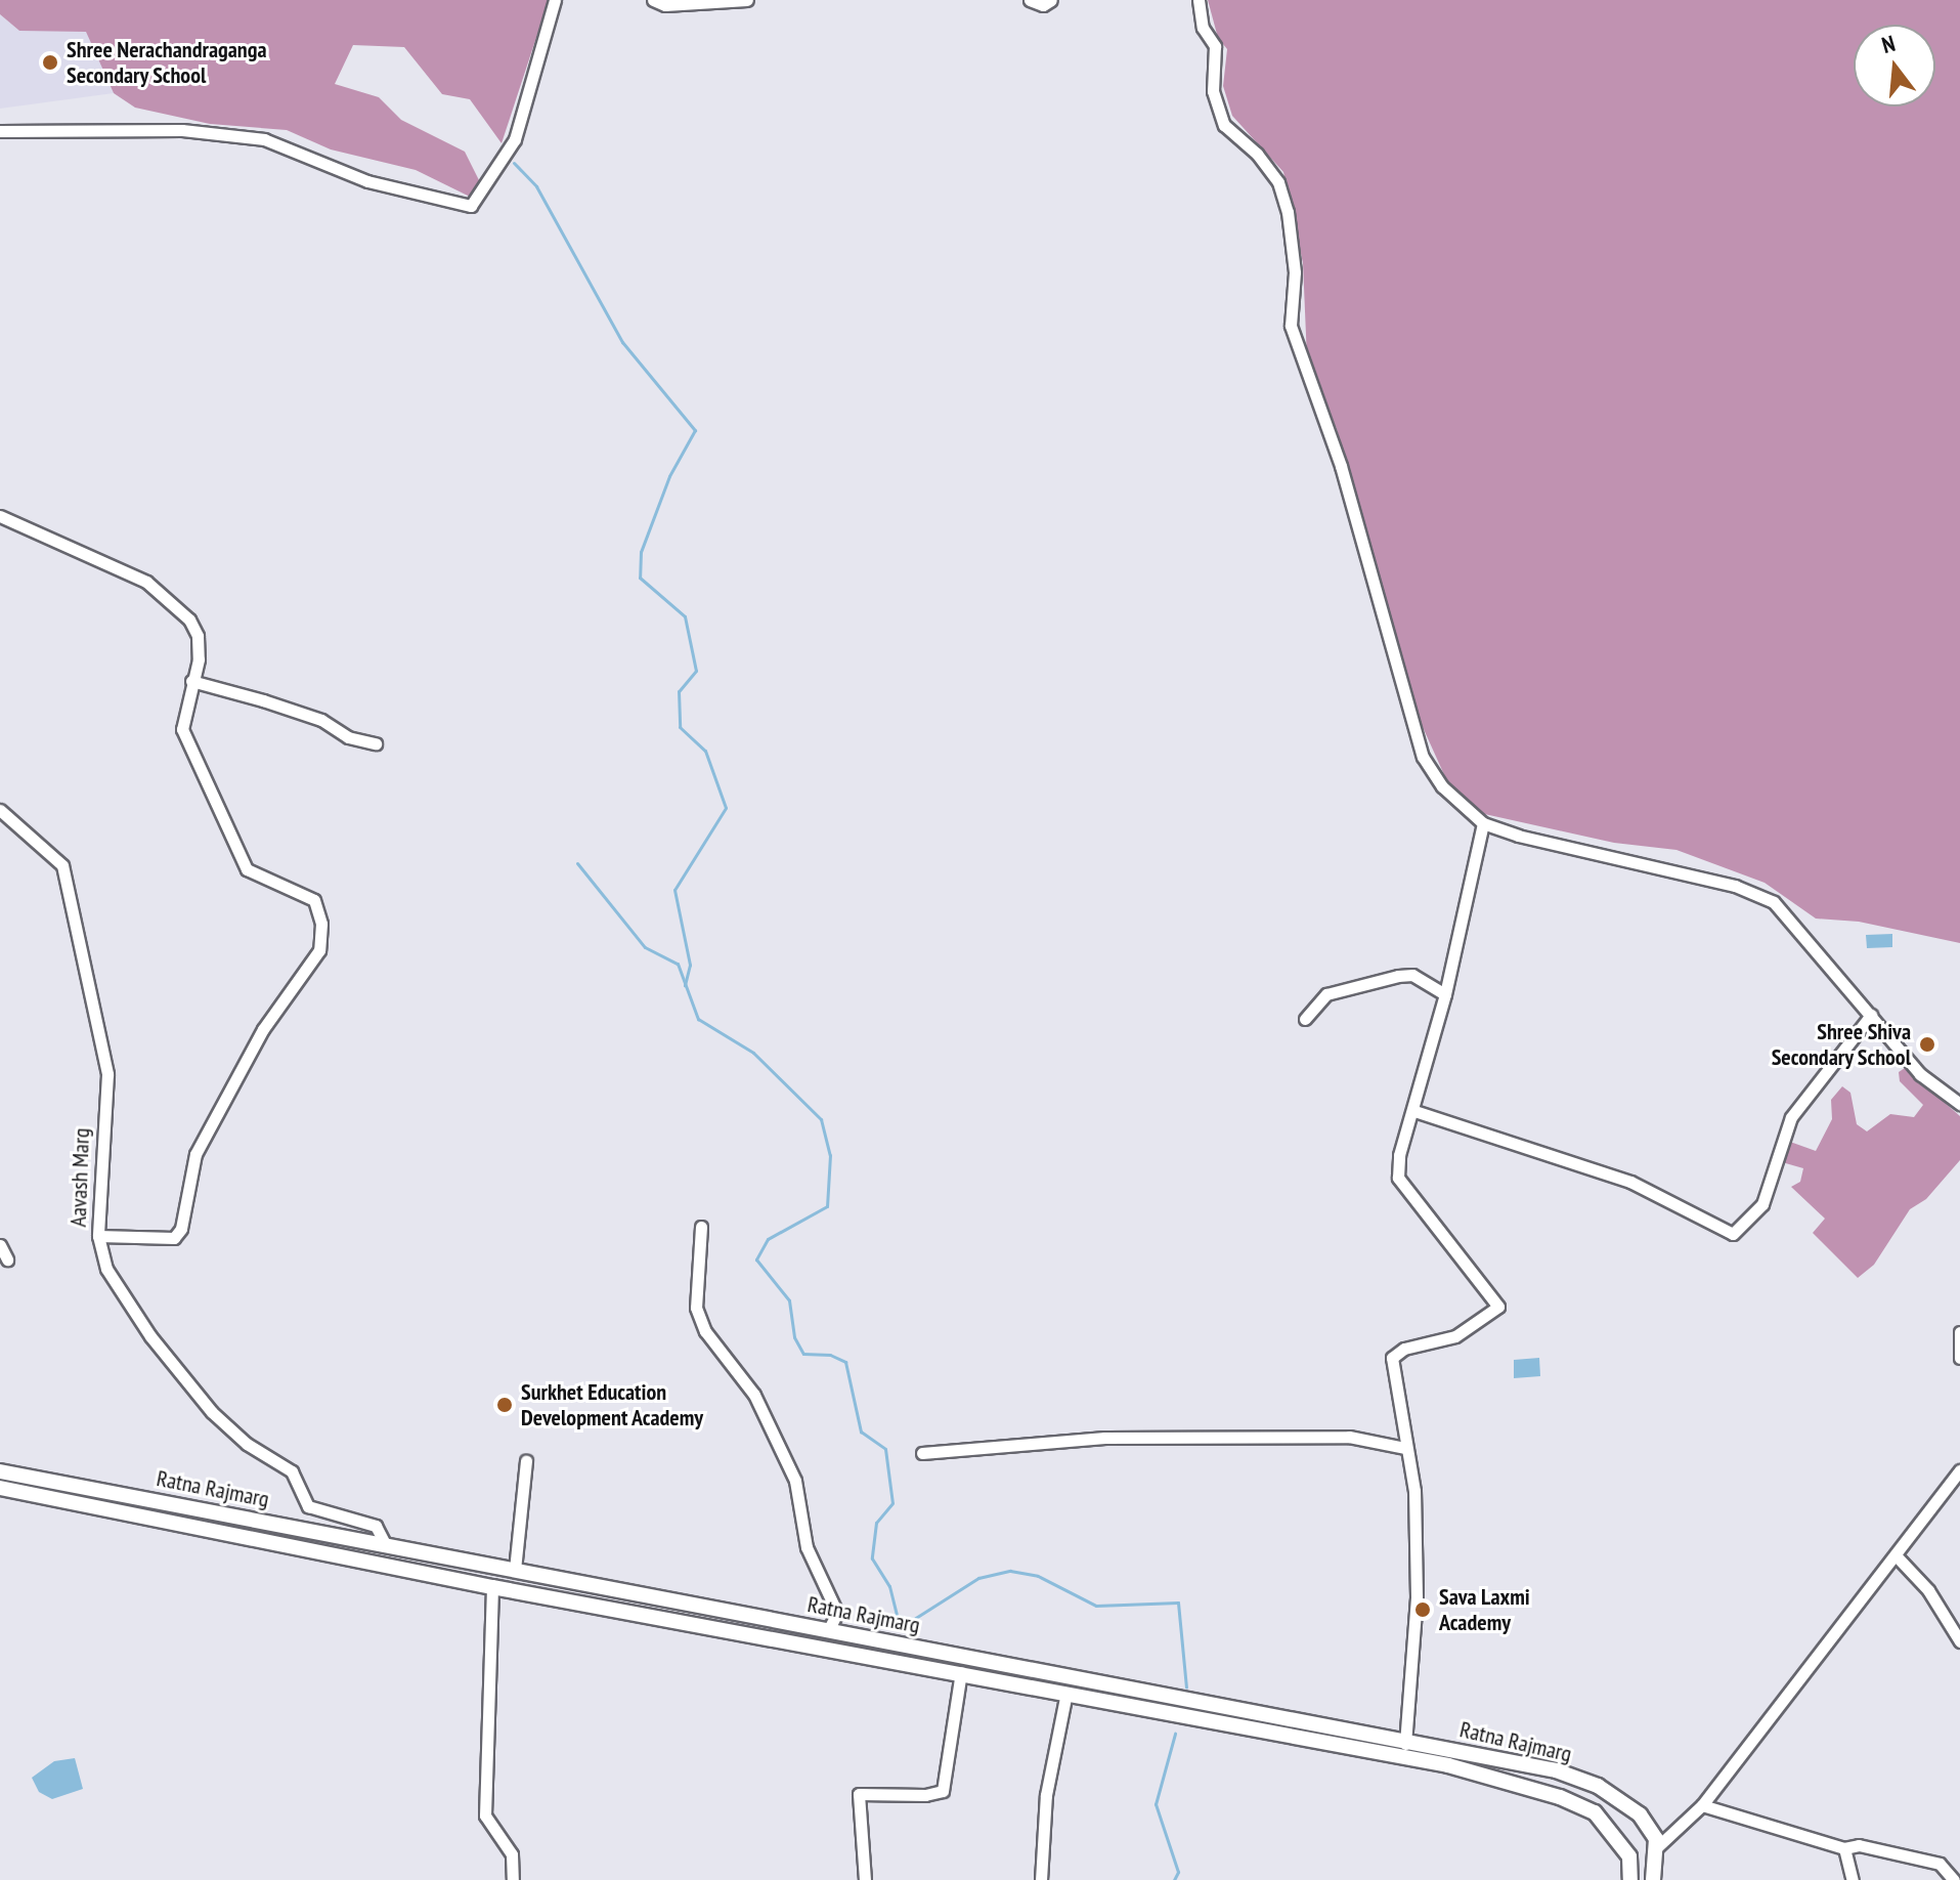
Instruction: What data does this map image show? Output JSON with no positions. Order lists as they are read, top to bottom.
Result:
{
  "streets": {
    "main road": ["Ratna Rajmarg"],
    "street": ["Aavash Marg"]
  },
  "crossings": [
    ["Aavash Marg", "Ratna Rajmarg"]
  ],
  "places": [
    "Shree Nerachandraganga Secondary School",
    "Shree Shiva Secondary School",
    "Surkhet Education Development Academy",
    "Sava Laxmi Academy"
  ],
  "north": "top"
}
